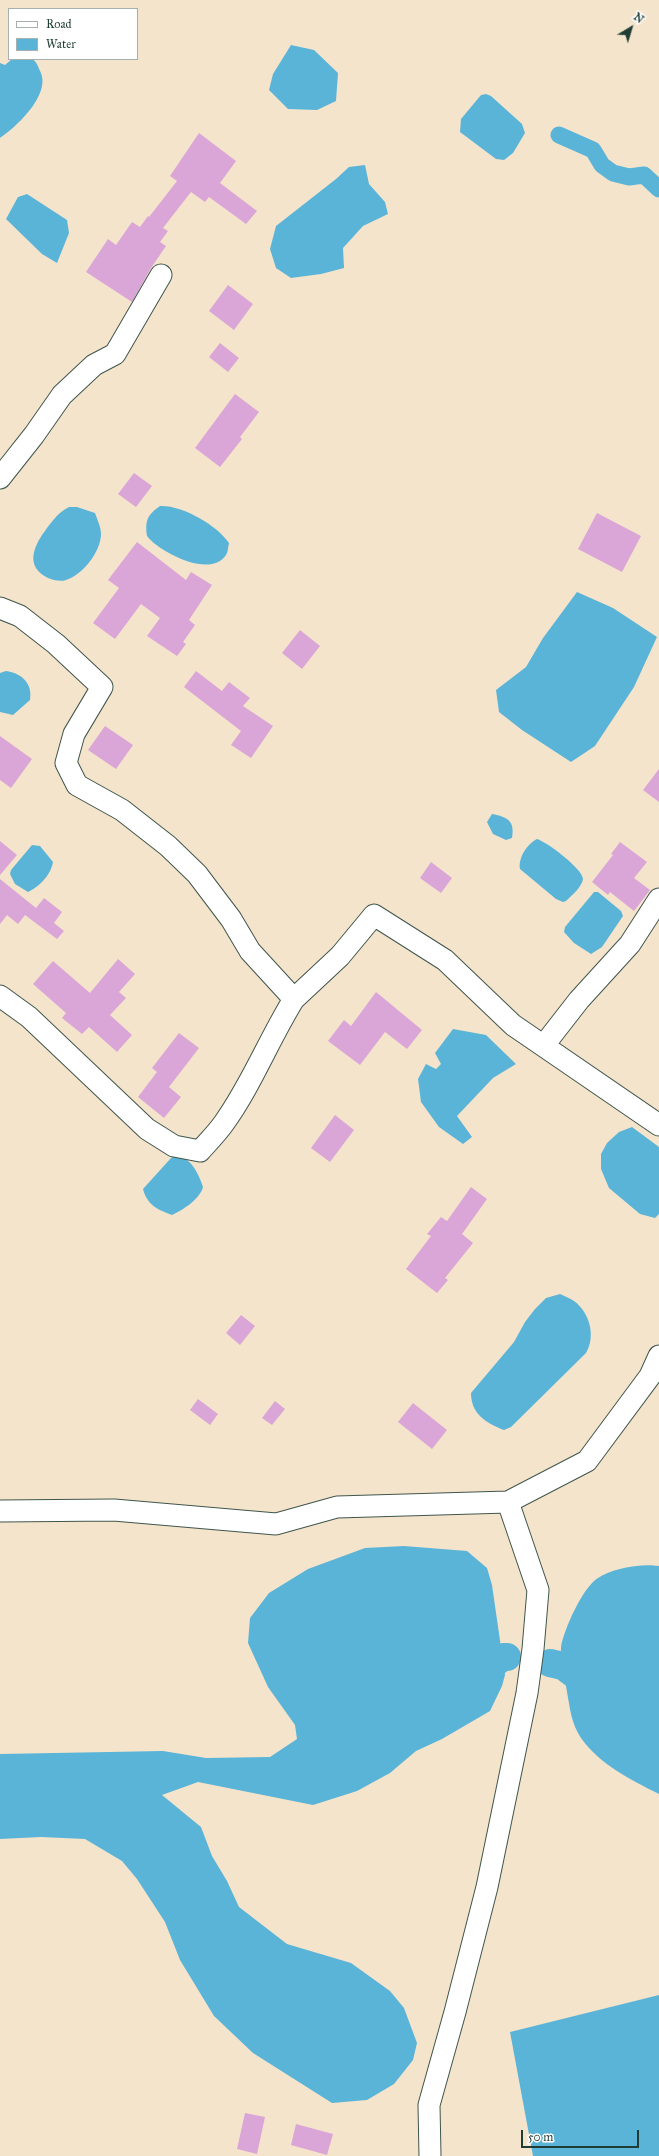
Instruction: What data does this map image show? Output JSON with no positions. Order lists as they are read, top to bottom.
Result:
{
  "legend": ["Road", "Water"],
  "scale_bar": "50 m",
  "north": "top right"
}
